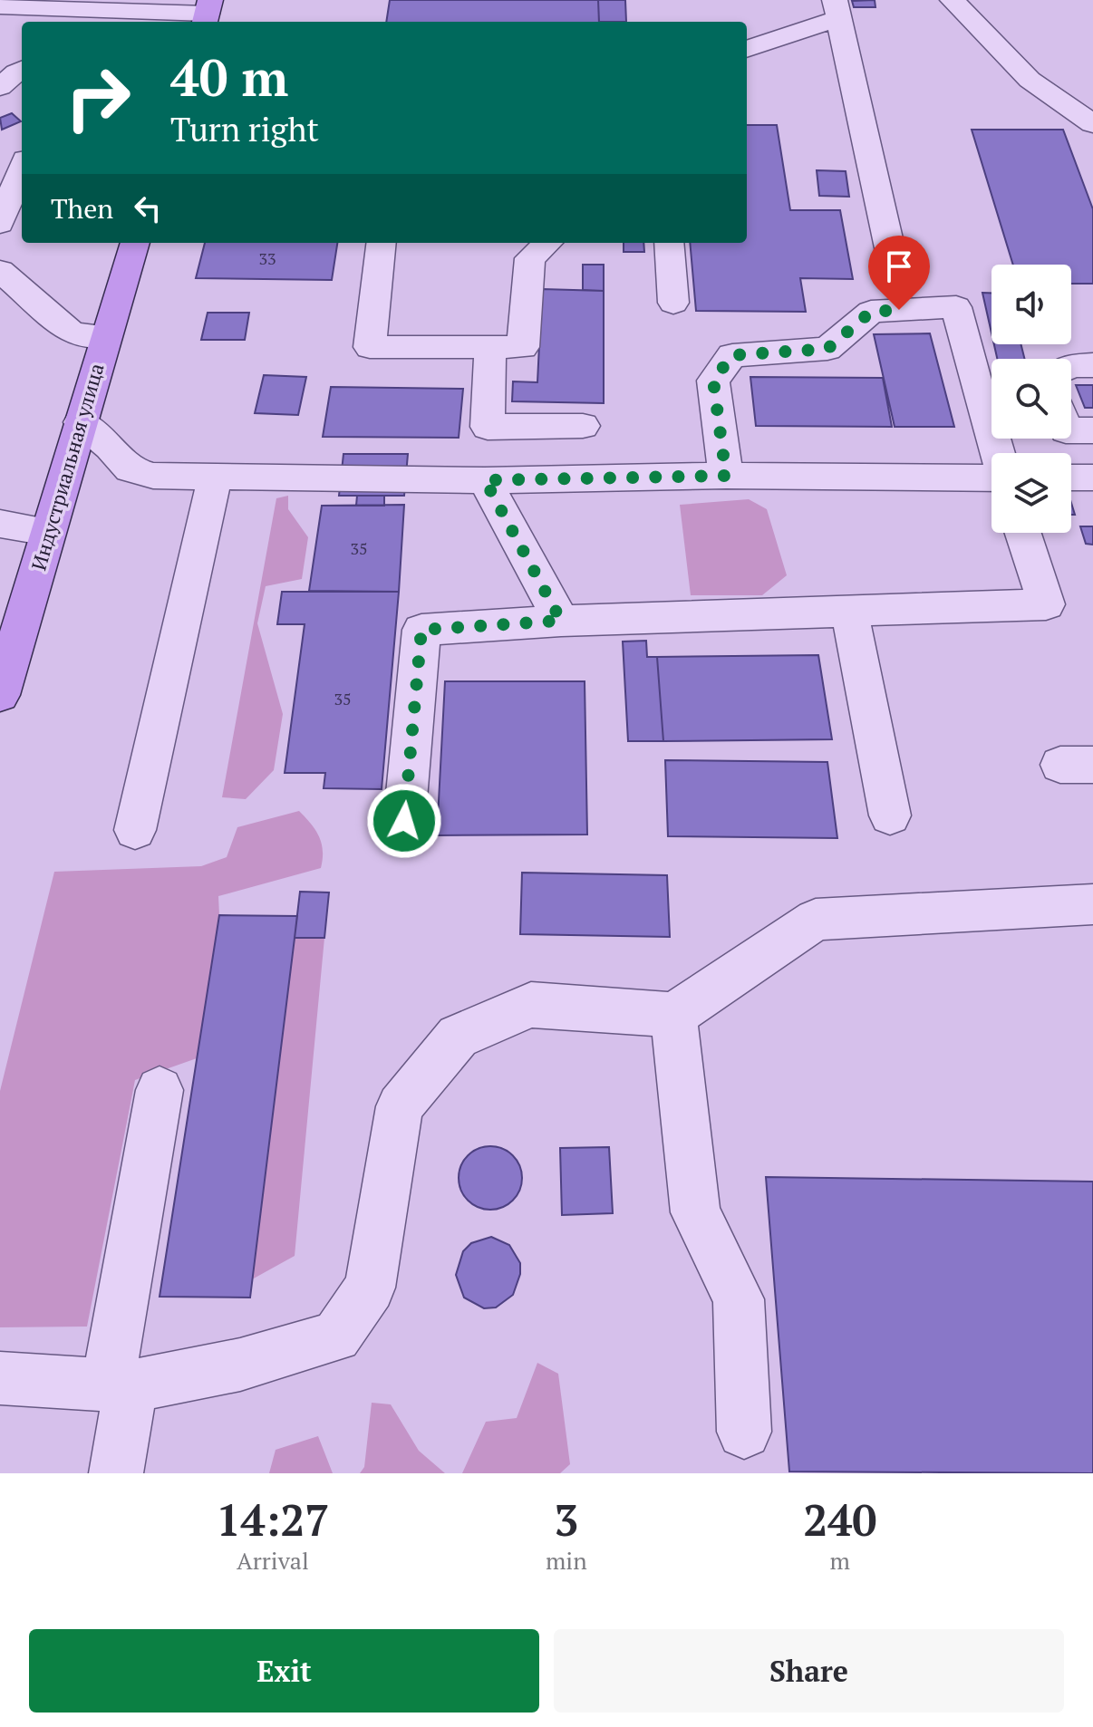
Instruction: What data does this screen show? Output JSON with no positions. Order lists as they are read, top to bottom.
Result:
{
  "streets": {
    "main road": ["Индустриальная улица"]
  },
  "house_numbers": ["33", "35", "35"],
  "page": {
    "turn": ["40 m", "Turn right"],
    "then": "Then",
    "eta": [
      "14:27",
      "Arrival",
      "3",
      "min",
      "240",
      "m"
    ],
    "buttons": ["Exit", "Share"]
  }
}
